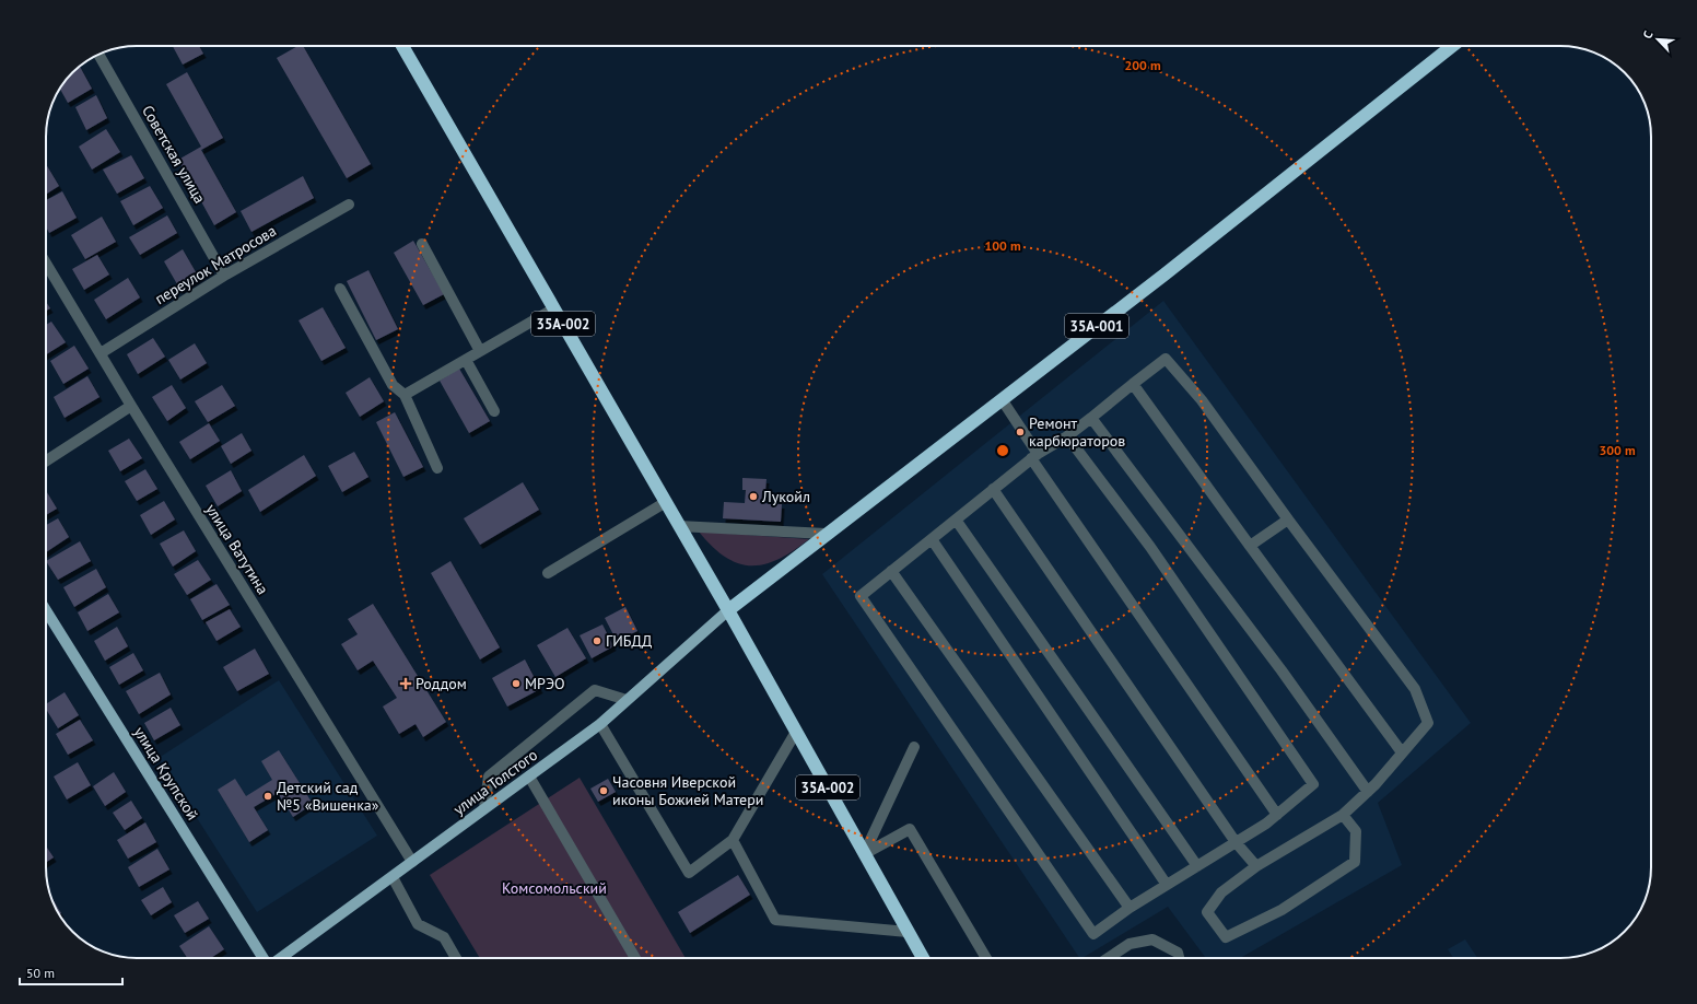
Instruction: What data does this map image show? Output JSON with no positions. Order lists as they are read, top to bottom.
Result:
{
  "streets": {
    "highway": ["35А-002", "35А-001"],
    "main road": ["улица Крупской", "улица Толстого"],
    "street": ["Советская улица", "переулок Матросова", "улица Ватутина"]
  },
  "crossings": [
    ["Советская улица", "переулок Матросова"],
    ["переулок Матросова", "улица Ватутина"],
    ["35А-002", "35А-001"],
    ["35А-002", "улица Толстого"],
    ["35А-001", "улица Толстого"],
    ["улица Ватутина", "улица Толстого"]
  ],
  "parks": ["Комсомольский"],
  "places": {
    "other": [
      "Ремонт карбюраторов",
      "Лукойл",
      "ГИБДД",
      "МРЭО",
      "Часовня Иверской иконы Божией Матери",
      "Детский сад №5 «Вишенка»"
    ],
    "health": ["Роддом"]
  },
  "scale_bar": "50 m",
  "north": "top left",
  "rings": ["200 m", "100 m", "300 m"]
}
